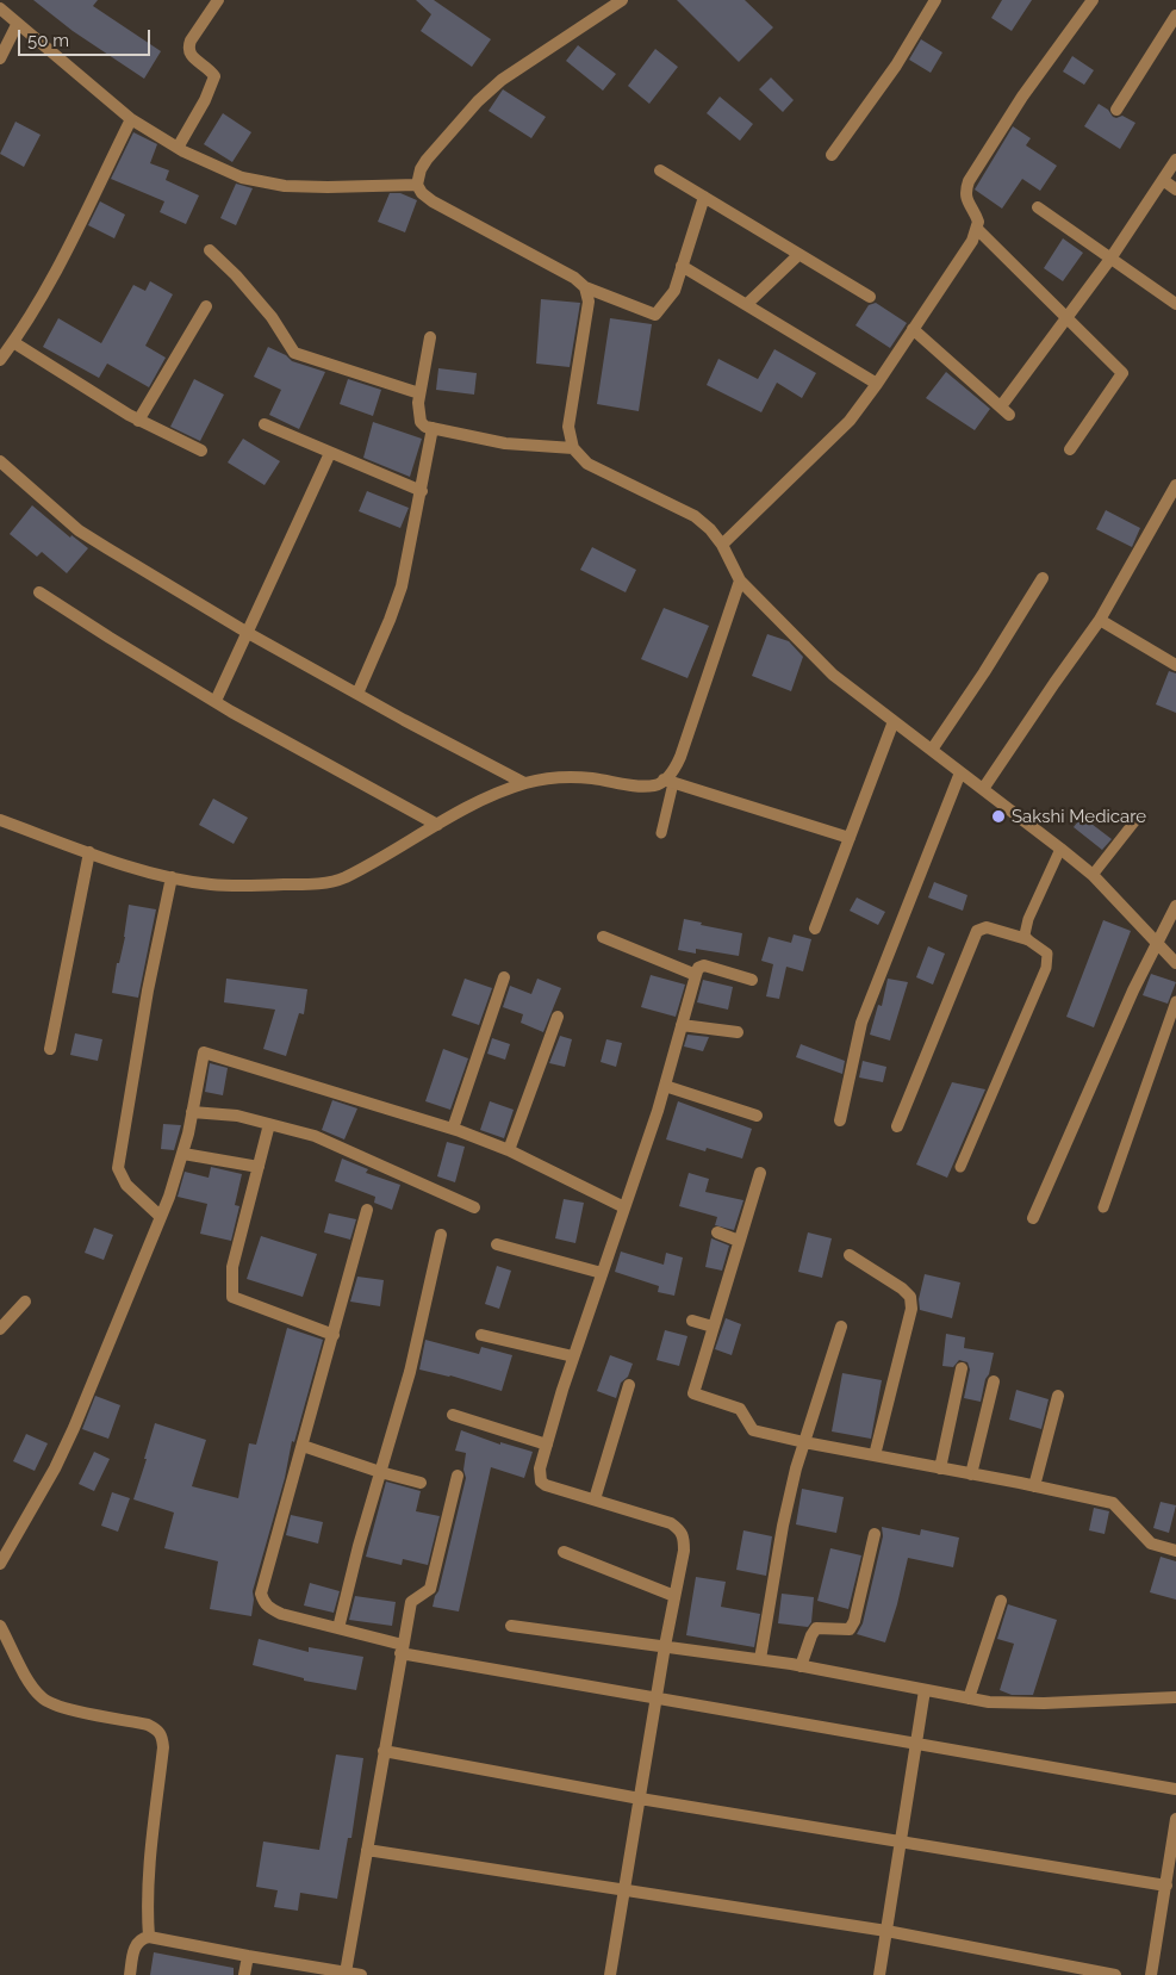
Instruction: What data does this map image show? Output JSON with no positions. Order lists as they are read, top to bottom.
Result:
{
  "places": ["Sakshi Medicare"],
  "scale_bar": "50 m"
}
